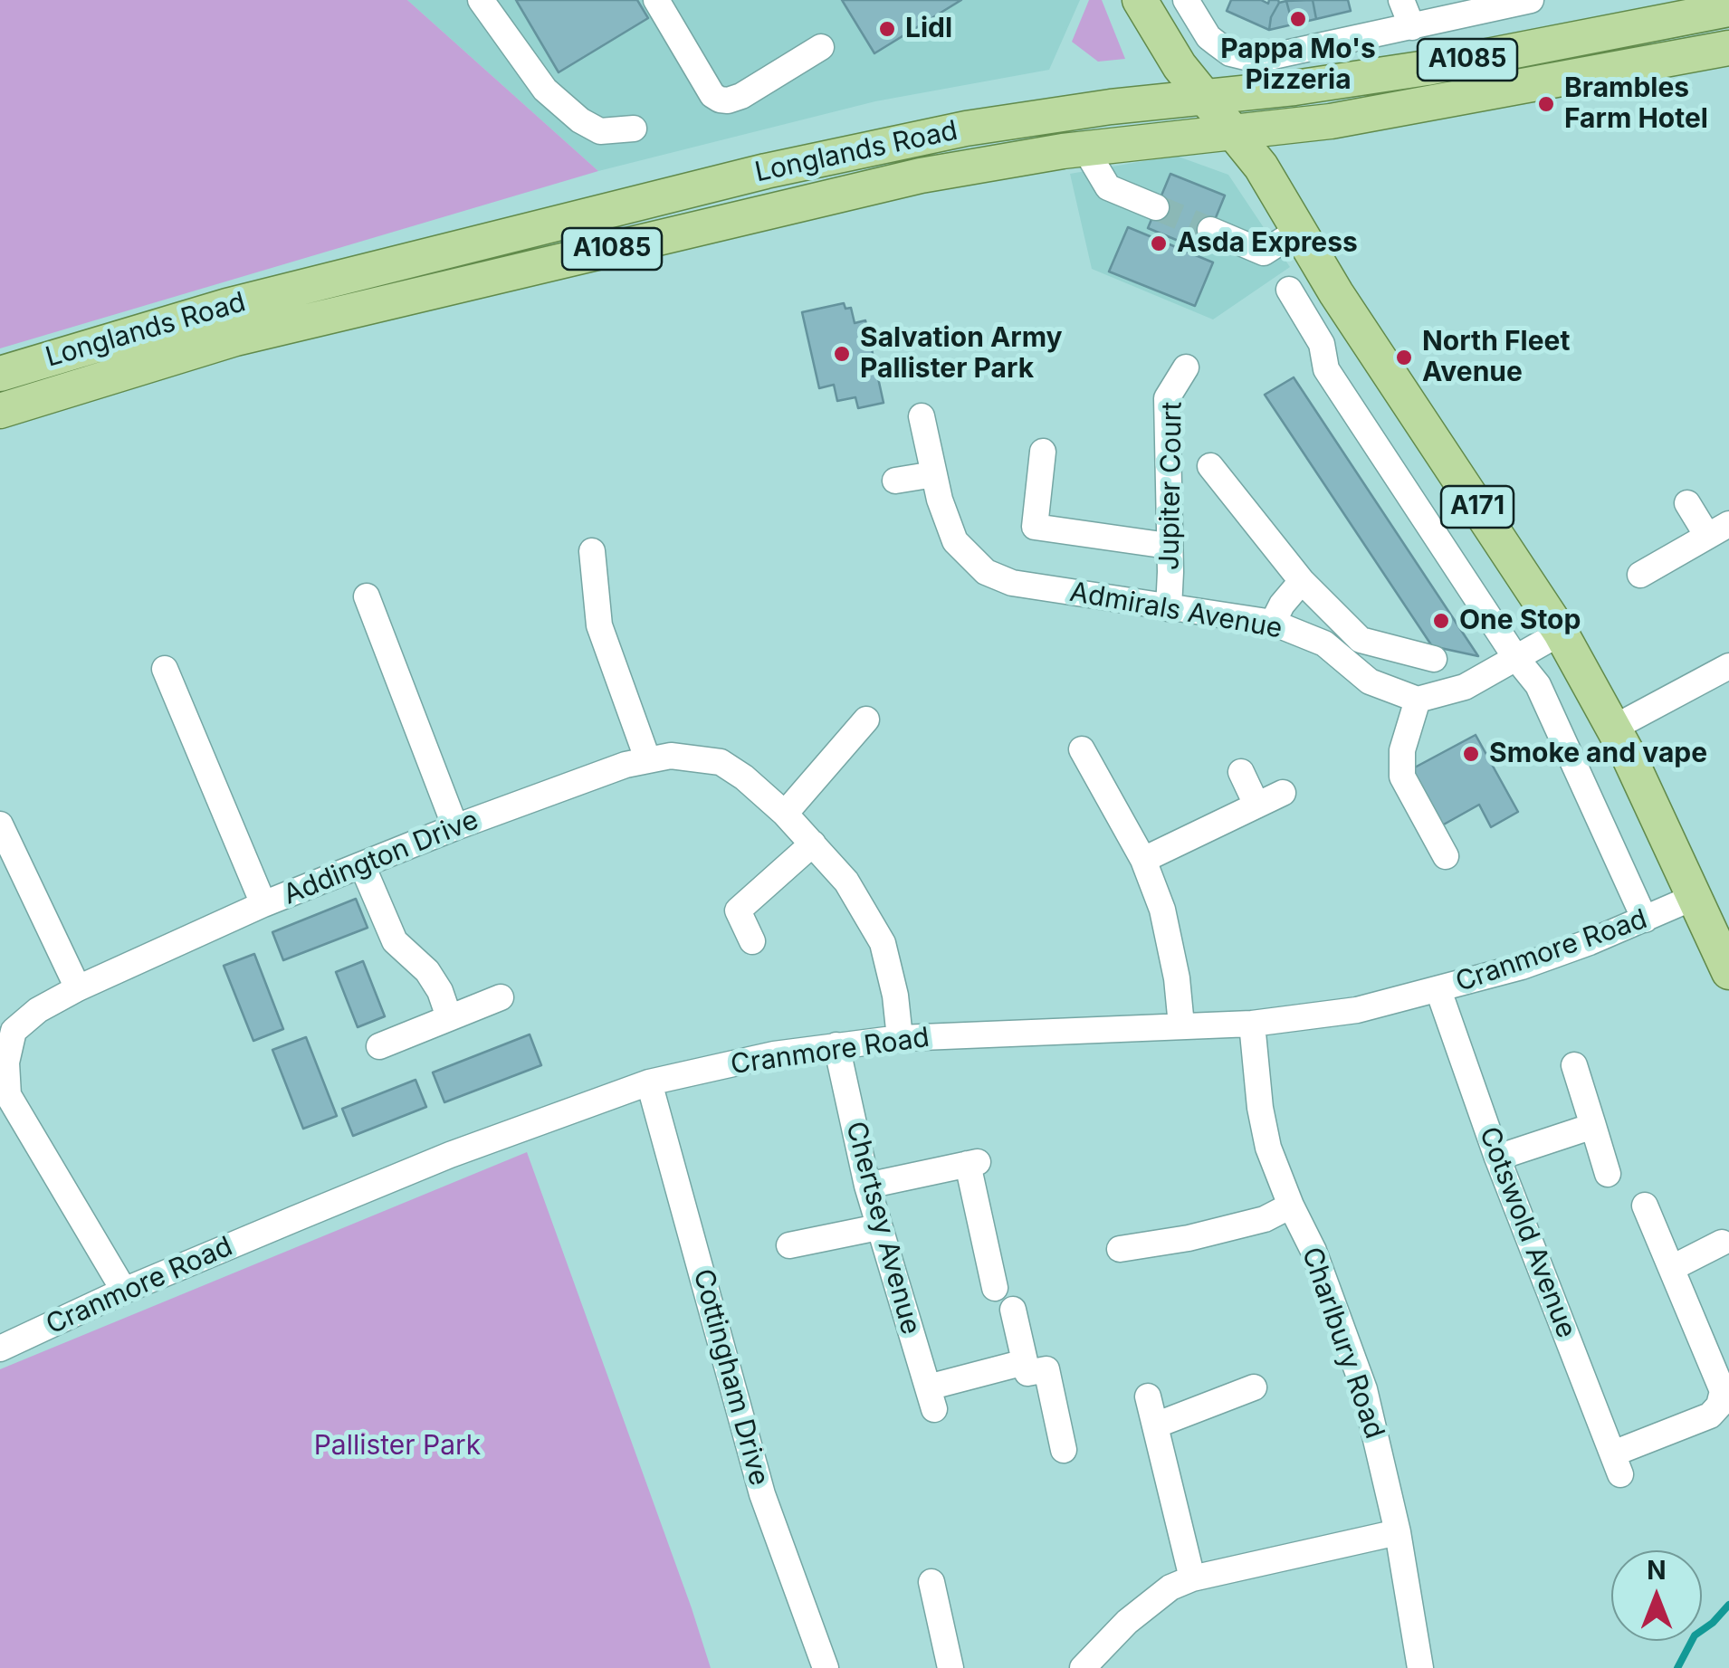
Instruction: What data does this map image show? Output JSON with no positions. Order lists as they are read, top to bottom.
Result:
{
  "streets": {
    "main road": ["A1085", "Longlands Road", "A171"],
    "street": [
      "Jupiter Court",
      "Admirals Avenue",
      "Addington Drive",
      "Cranmore Road",
      "Chertsey Avenue",
      "Cotswold Avenue",
      "Charlbury Road",
      "Cottingham Drive"
    ]
  },
  "crossings": [
    ["Longlands Road", "A171"],
    ["Jupiter Court", "Admirals Avenue"],
    ["A171", "Cranmore Road"],
    ["Addington Drive", "Cranmore Road"],
    ["Cranmore Road", "Chertsey Avenue"],
    ["Cranmore Road", "Cotswold Avenue"],
    ["Cranmore Road", "Charlbury Road"],
    ["Cranmore Road", "Cottingham Drive"]
  ],
  "parks": ["Pallister Park"],
  "places": [
    "Pappa Mo's Pizzeria",
    "Lidl",
    "Brambles Farm Hotel",
    "Asda Express",
    "Salvation Army Pallister Park",
    "North Fleet Avenue",
    "One Stop",
    "Smoke and vape"
  ],
  "north": "top"
}
